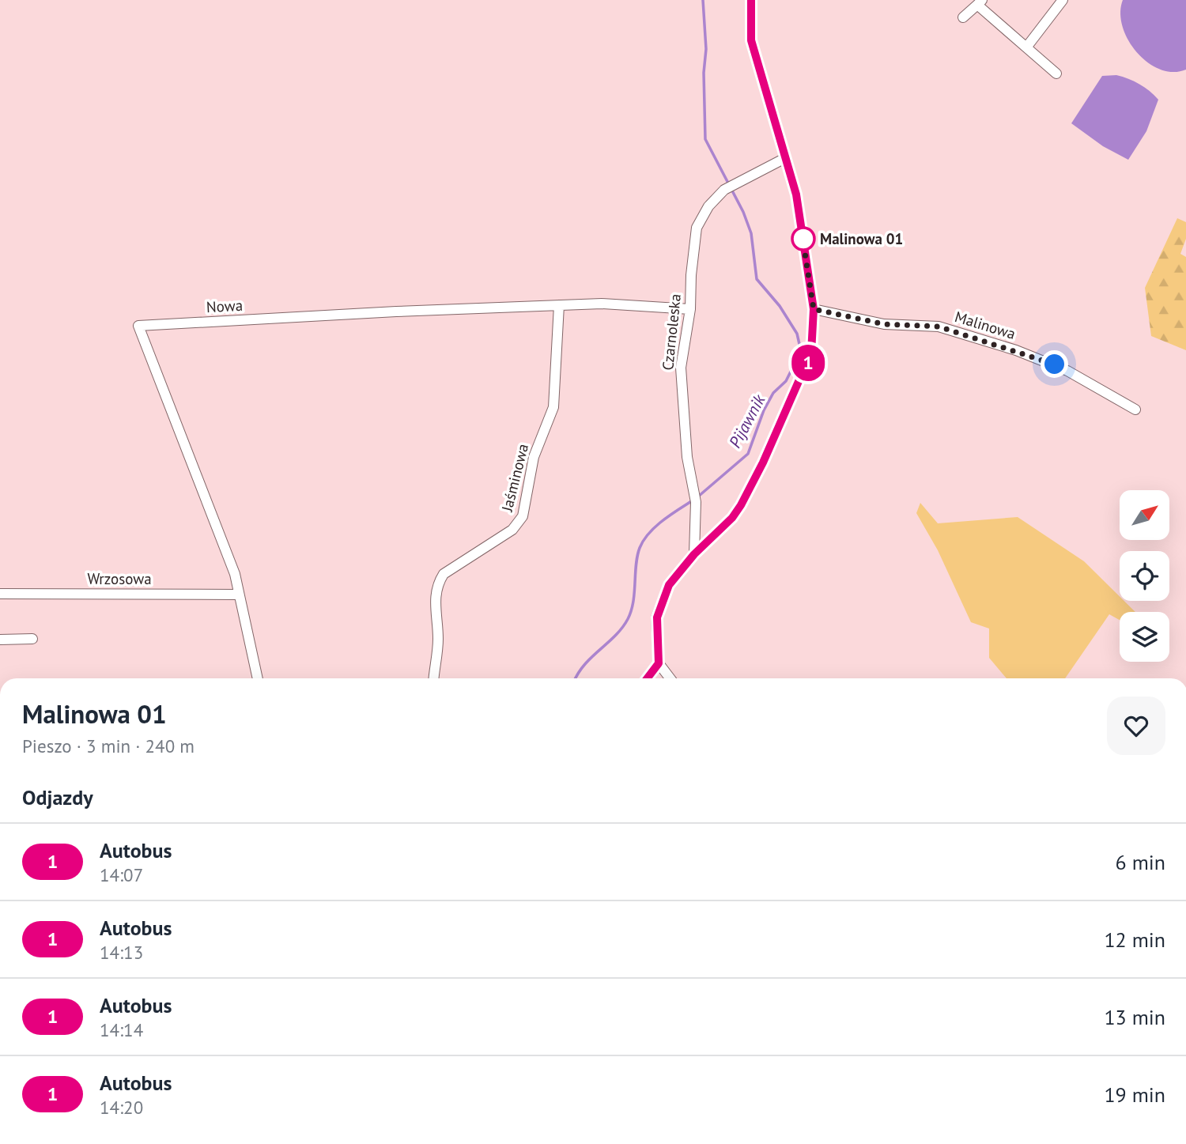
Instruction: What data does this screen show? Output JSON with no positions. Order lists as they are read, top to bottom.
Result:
{
  "streets": {
    "street": [
      "Nowa",
      "Malinowa",
      "Czarnoleska",
      "Jaśminowa",
      "Wrzosowa"
    ]
  },
  "crossings": [
    ["Nowa", "Czarnoleska"],
    ["Nowa", "Jaśminowa"],
    ["Nowa", "Wrzosowa"]
  ],
  "water": ["Pijawnik"],
  "places": ["Malinowa 01"],
  "lines": ["bus line 1"],
  "north": "top right",
  "page": {
    "on_map": "1",
    "heading": [
      ["Malinowa 01", "Pieszo · 3 min · 240 m"],
      "Odjazdy"
    ],
    "list": [
      {
        "mark": "1",
        "name": "Autobus",
        "note": "14:07",
        "value": "6 min"
      },
      {
        "mark": "1",
        "name": "Autobus",
        "note": "14:13",
        "value": "12 min"
      },
      {
        "mark": "1",
        "name": "Autobus",
        "note": "14:14",
        "value": "13 min"
      },
      {
        "mark": "1",
        "name": "Autobus",
        "note": "14:20",
        "value": "19 min"
      }
    ]
  }
}
